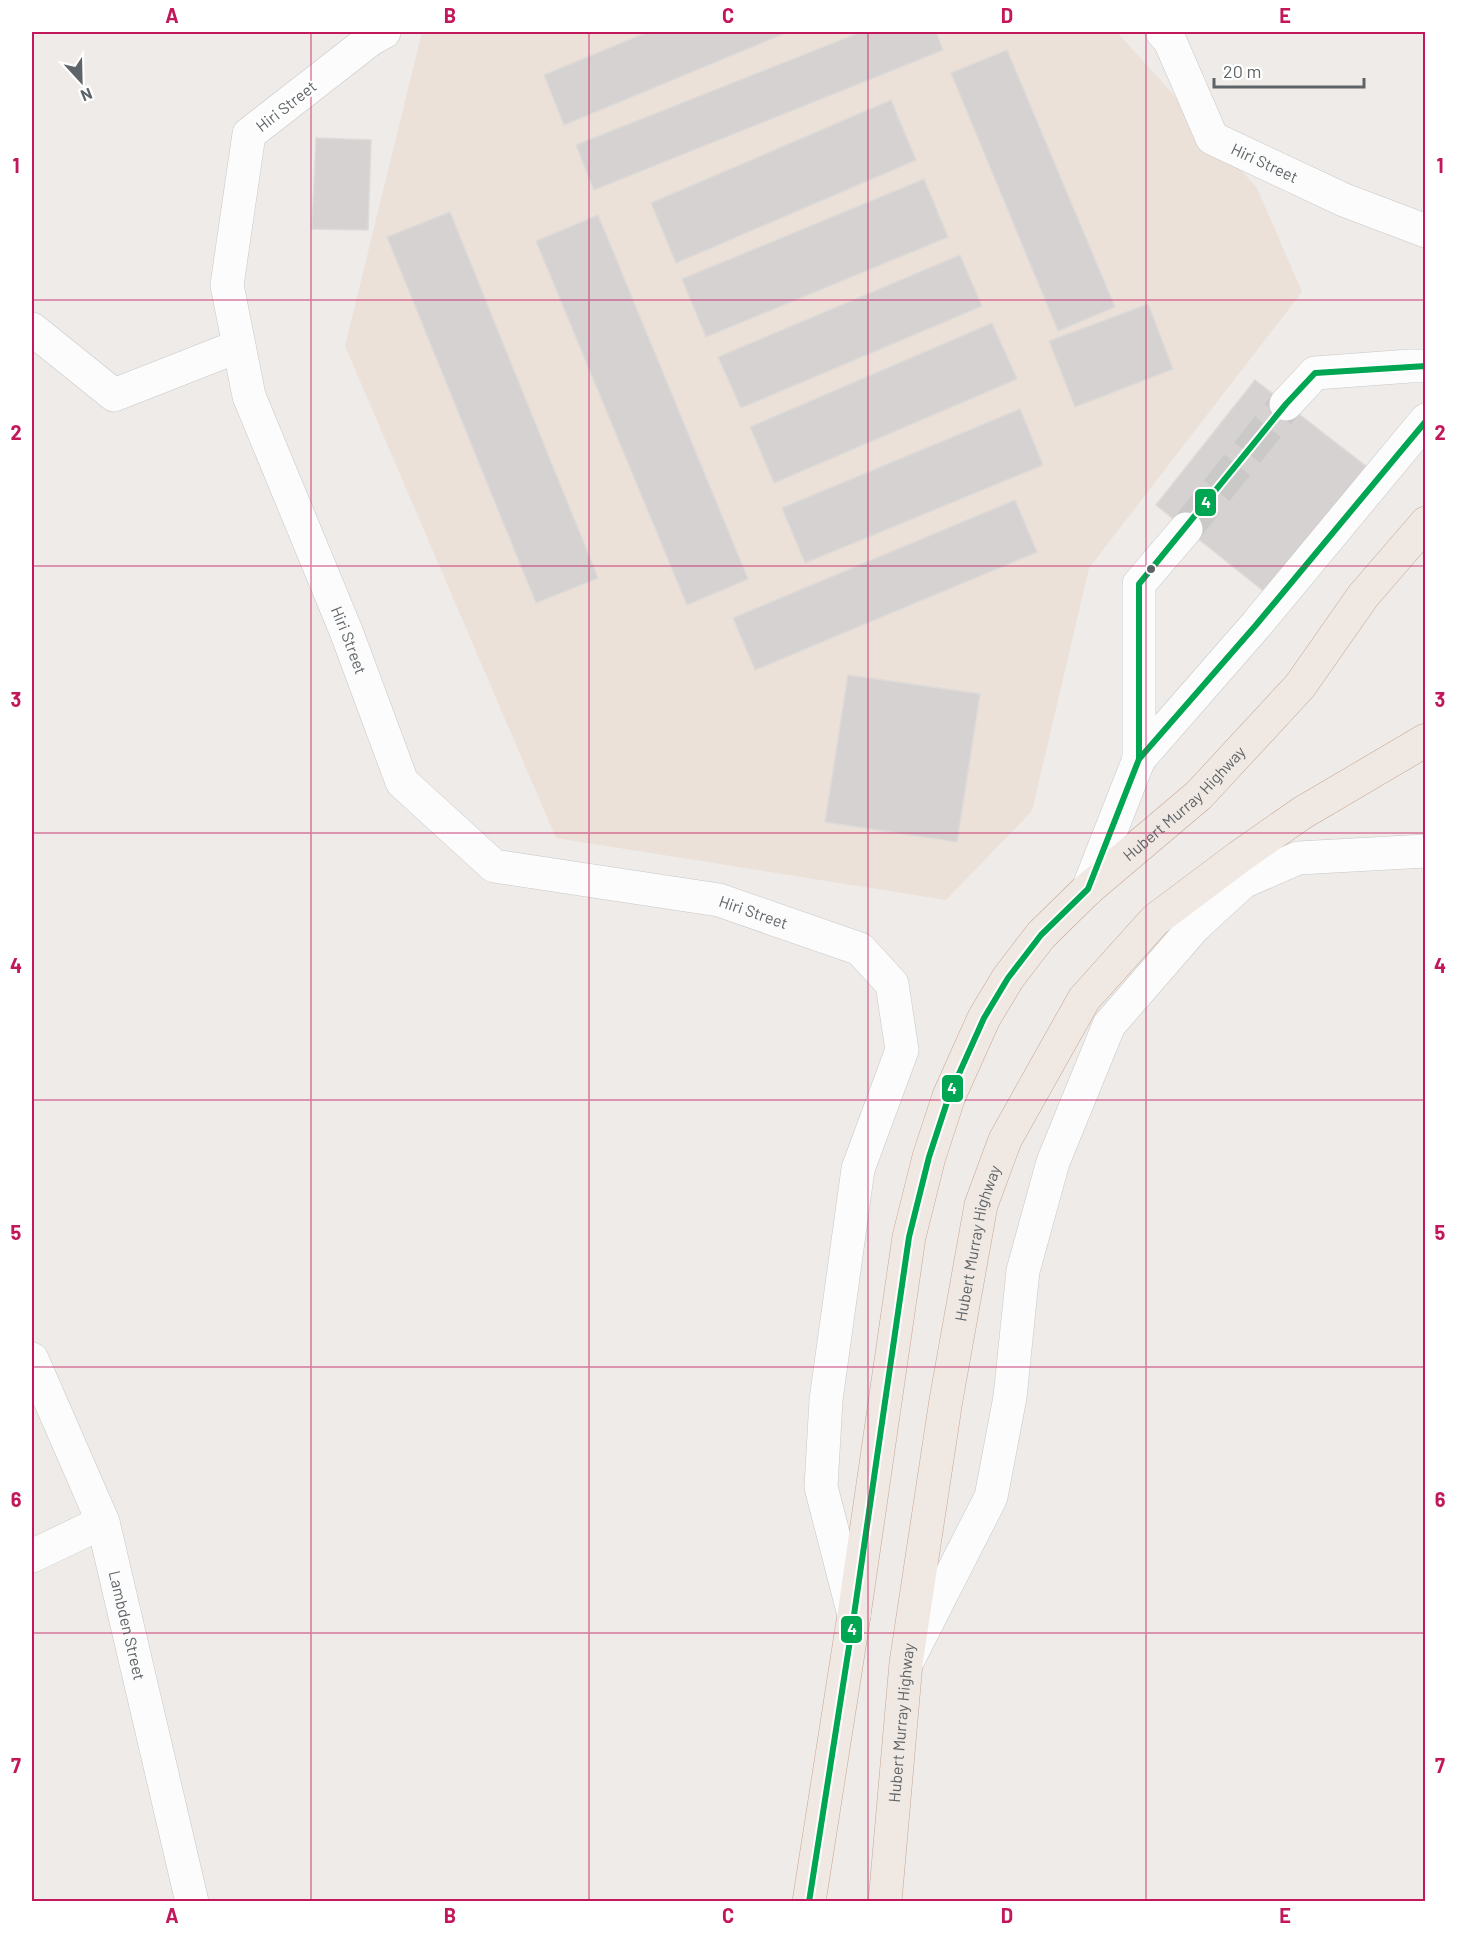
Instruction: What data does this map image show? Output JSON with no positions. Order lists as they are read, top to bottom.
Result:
{
  "streets": {
    "highway": ["Hubert Murray Highway"],
    "street": ["Hiri Street", "Lambden Street"]
  },
  "crossings": [
    ["Hiri Street", "Hubert Murray Highway"]
  ],
  "lines": ["transit line 4"],
  "scale_bar": "20 m",
  "north": "bottom",
  "grid": {
    "columns": [
      "A",
      "B",
      "C",
      "D",
      "E"
    ],
    "rows": [
      "1",
      "2",
      "3",
      "4",
      "5",
      "6",
      "7"
    ]
  }
}
